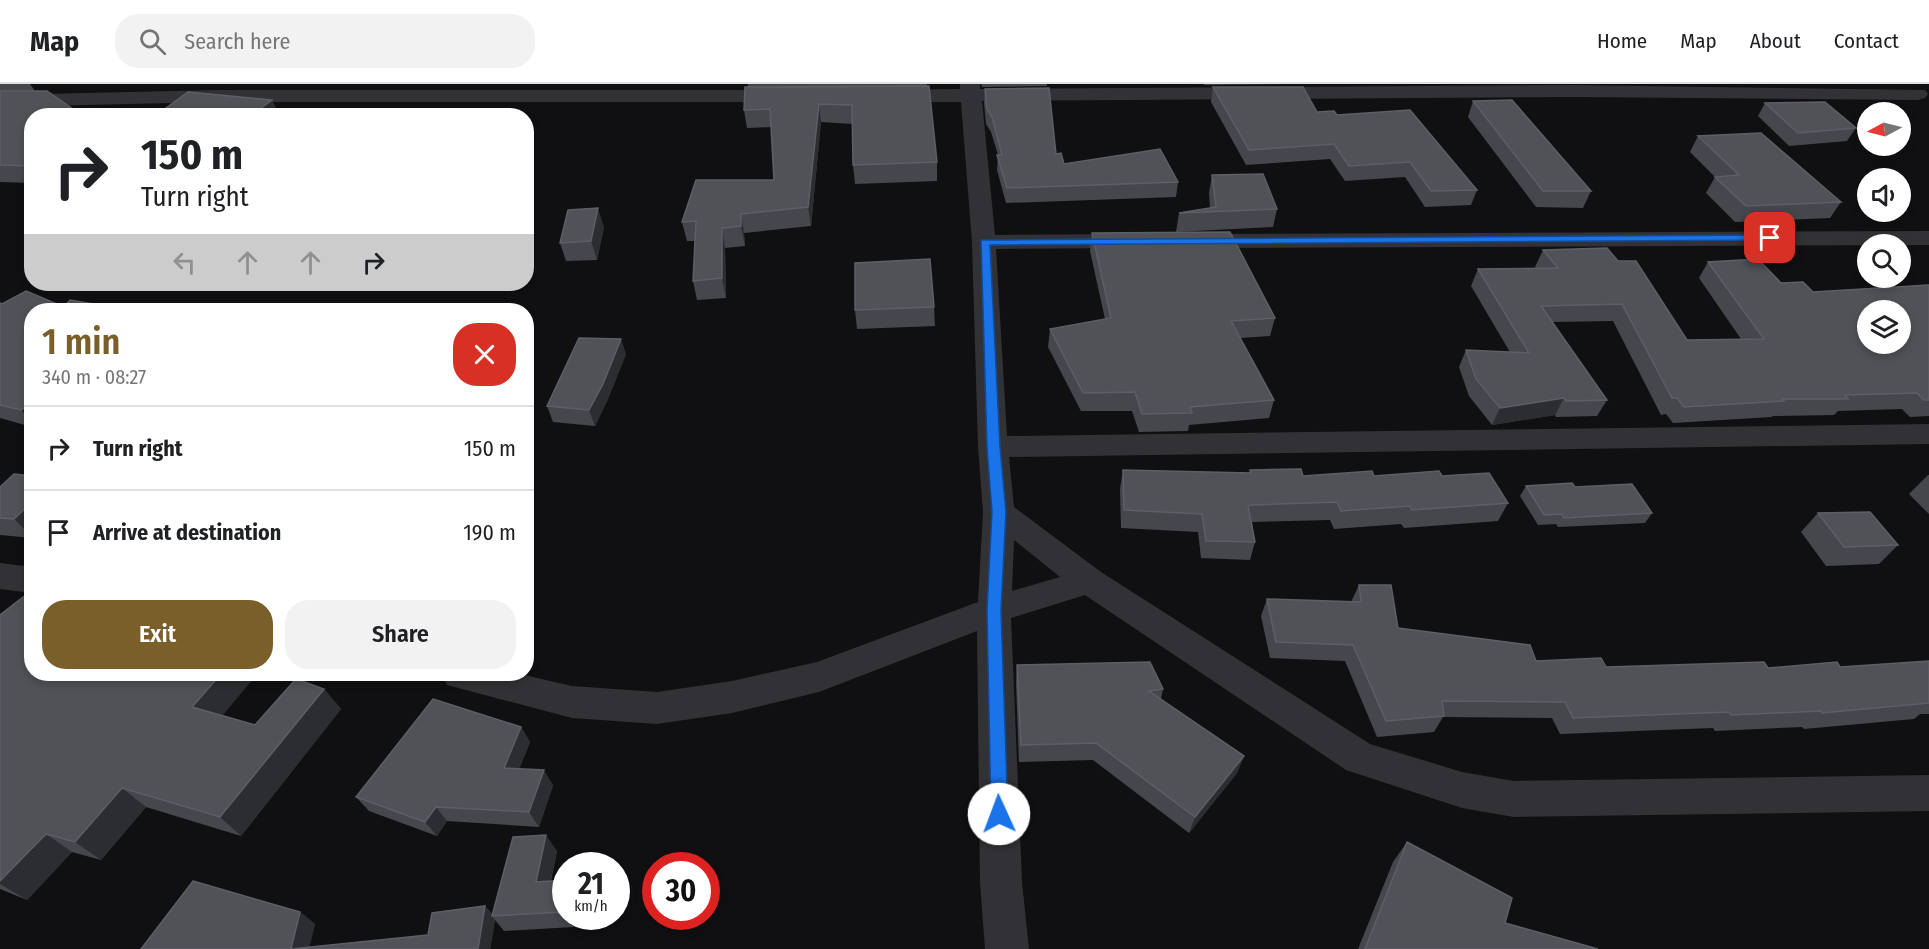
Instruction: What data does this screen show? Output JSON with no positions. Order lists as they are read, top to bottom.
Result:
{
  "north": "left",
  "page": {
    "header": "Map",
    "search": "Search here",
    "nav": [
      "Home",
      "Map",
      "About",
      "Contact"
    ],
    "turn": ["150 m", "Turn right"],
    "heading": ["1 min", "340 m · 08:27"],
    "list": [
      {
        "name": "Turn right",
        "value": "150 m"
      },
      {
        "name": "Arrive at destination",
        "value": "190 m"
      }
    ],
    "buttons": ["Exit", "Share"],
    "speed": "21 km/h",
    "limit": "30"
  }
}
